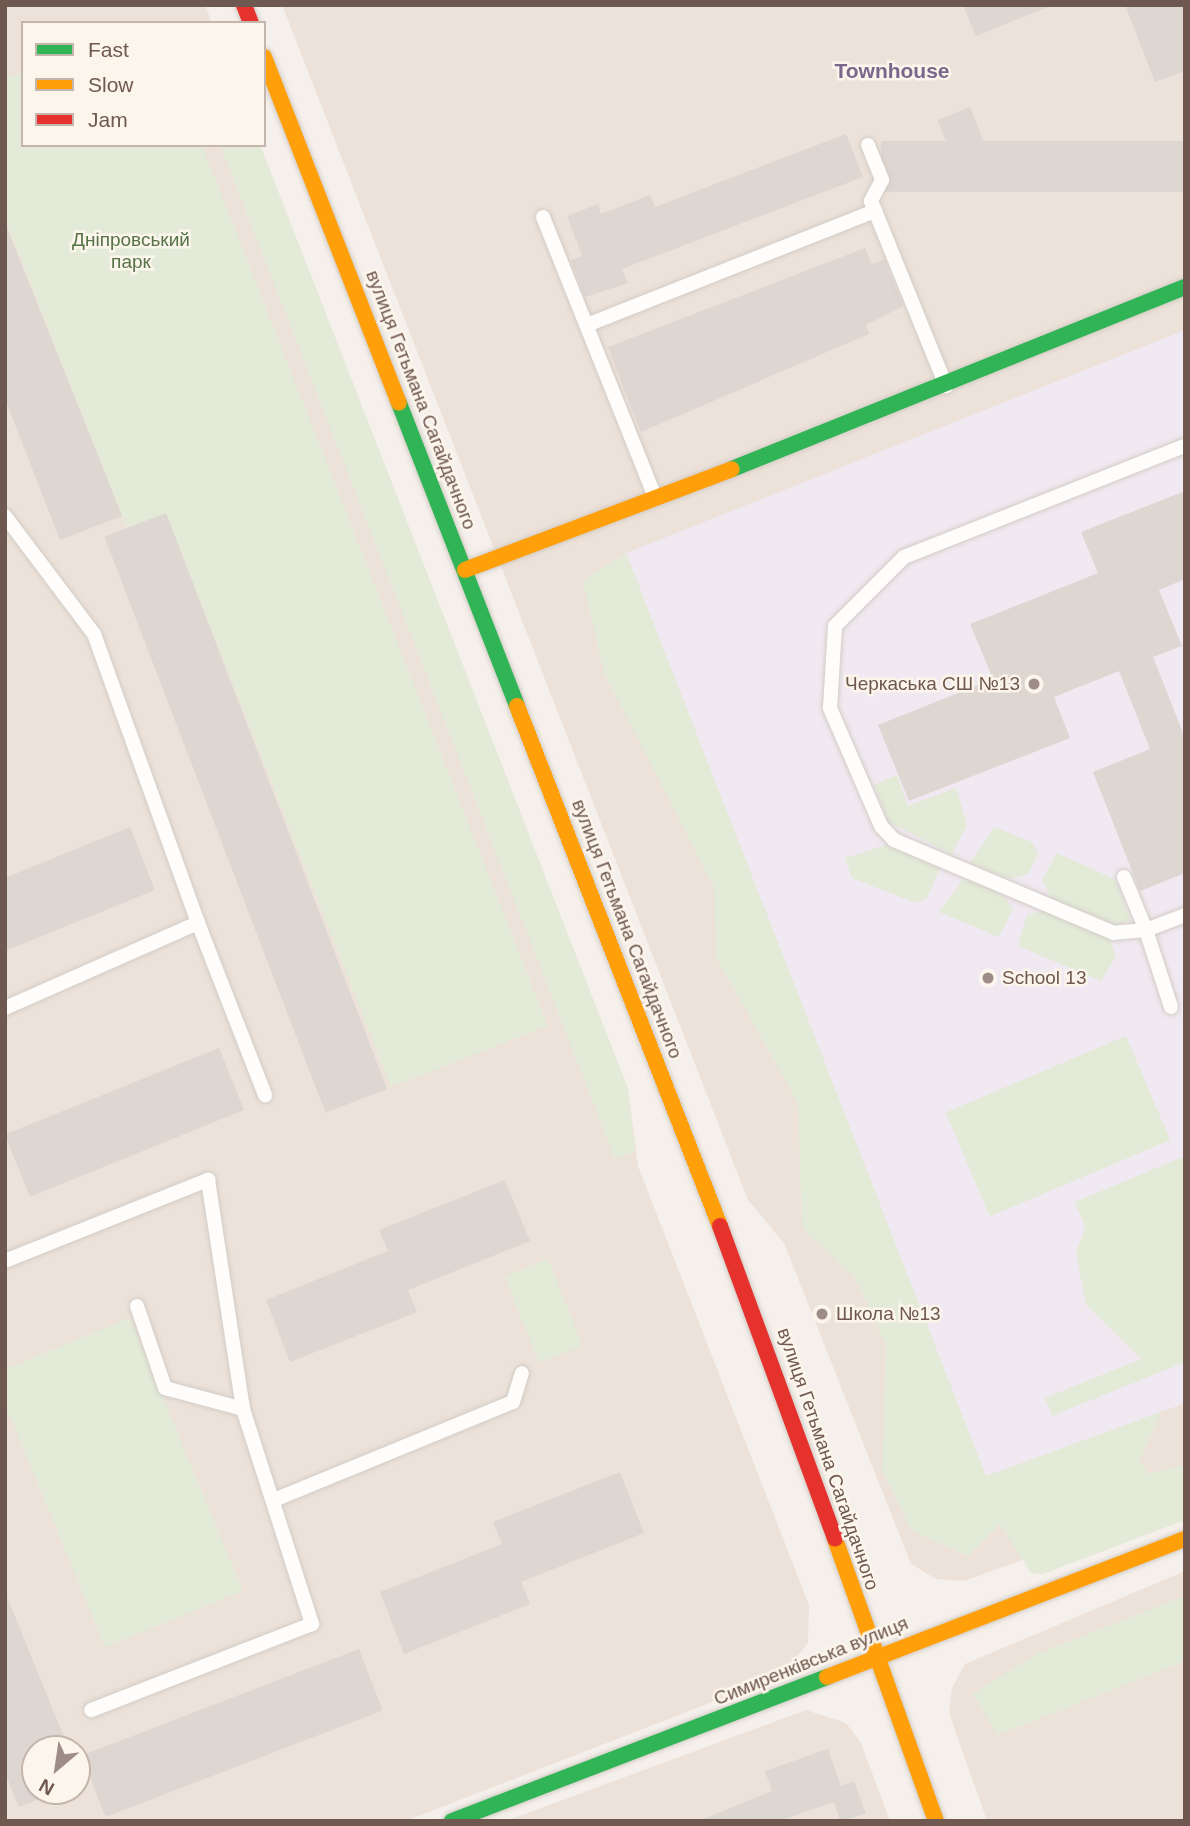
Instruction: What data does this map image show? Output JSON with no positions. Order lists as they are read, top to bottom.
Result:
{
  "streets": {
    "main road": ["вулиця Гетьмана Сагайдачного", "Симиренківська вулиця"]
  },
  "crossings": [
    ["вулиця Гетьмана Сагайдачного", "Симиренківська вулиця"]
  ],
  "districts": ["Townhouse"],
  "parks": ["Дніпровський парк"],
  "places": ["Черкаська СШ №13", "School 13", "Школа №13"],
  "legend": ["Fast", "Slow", "Jam"],
  "north": "bottom left"
}
